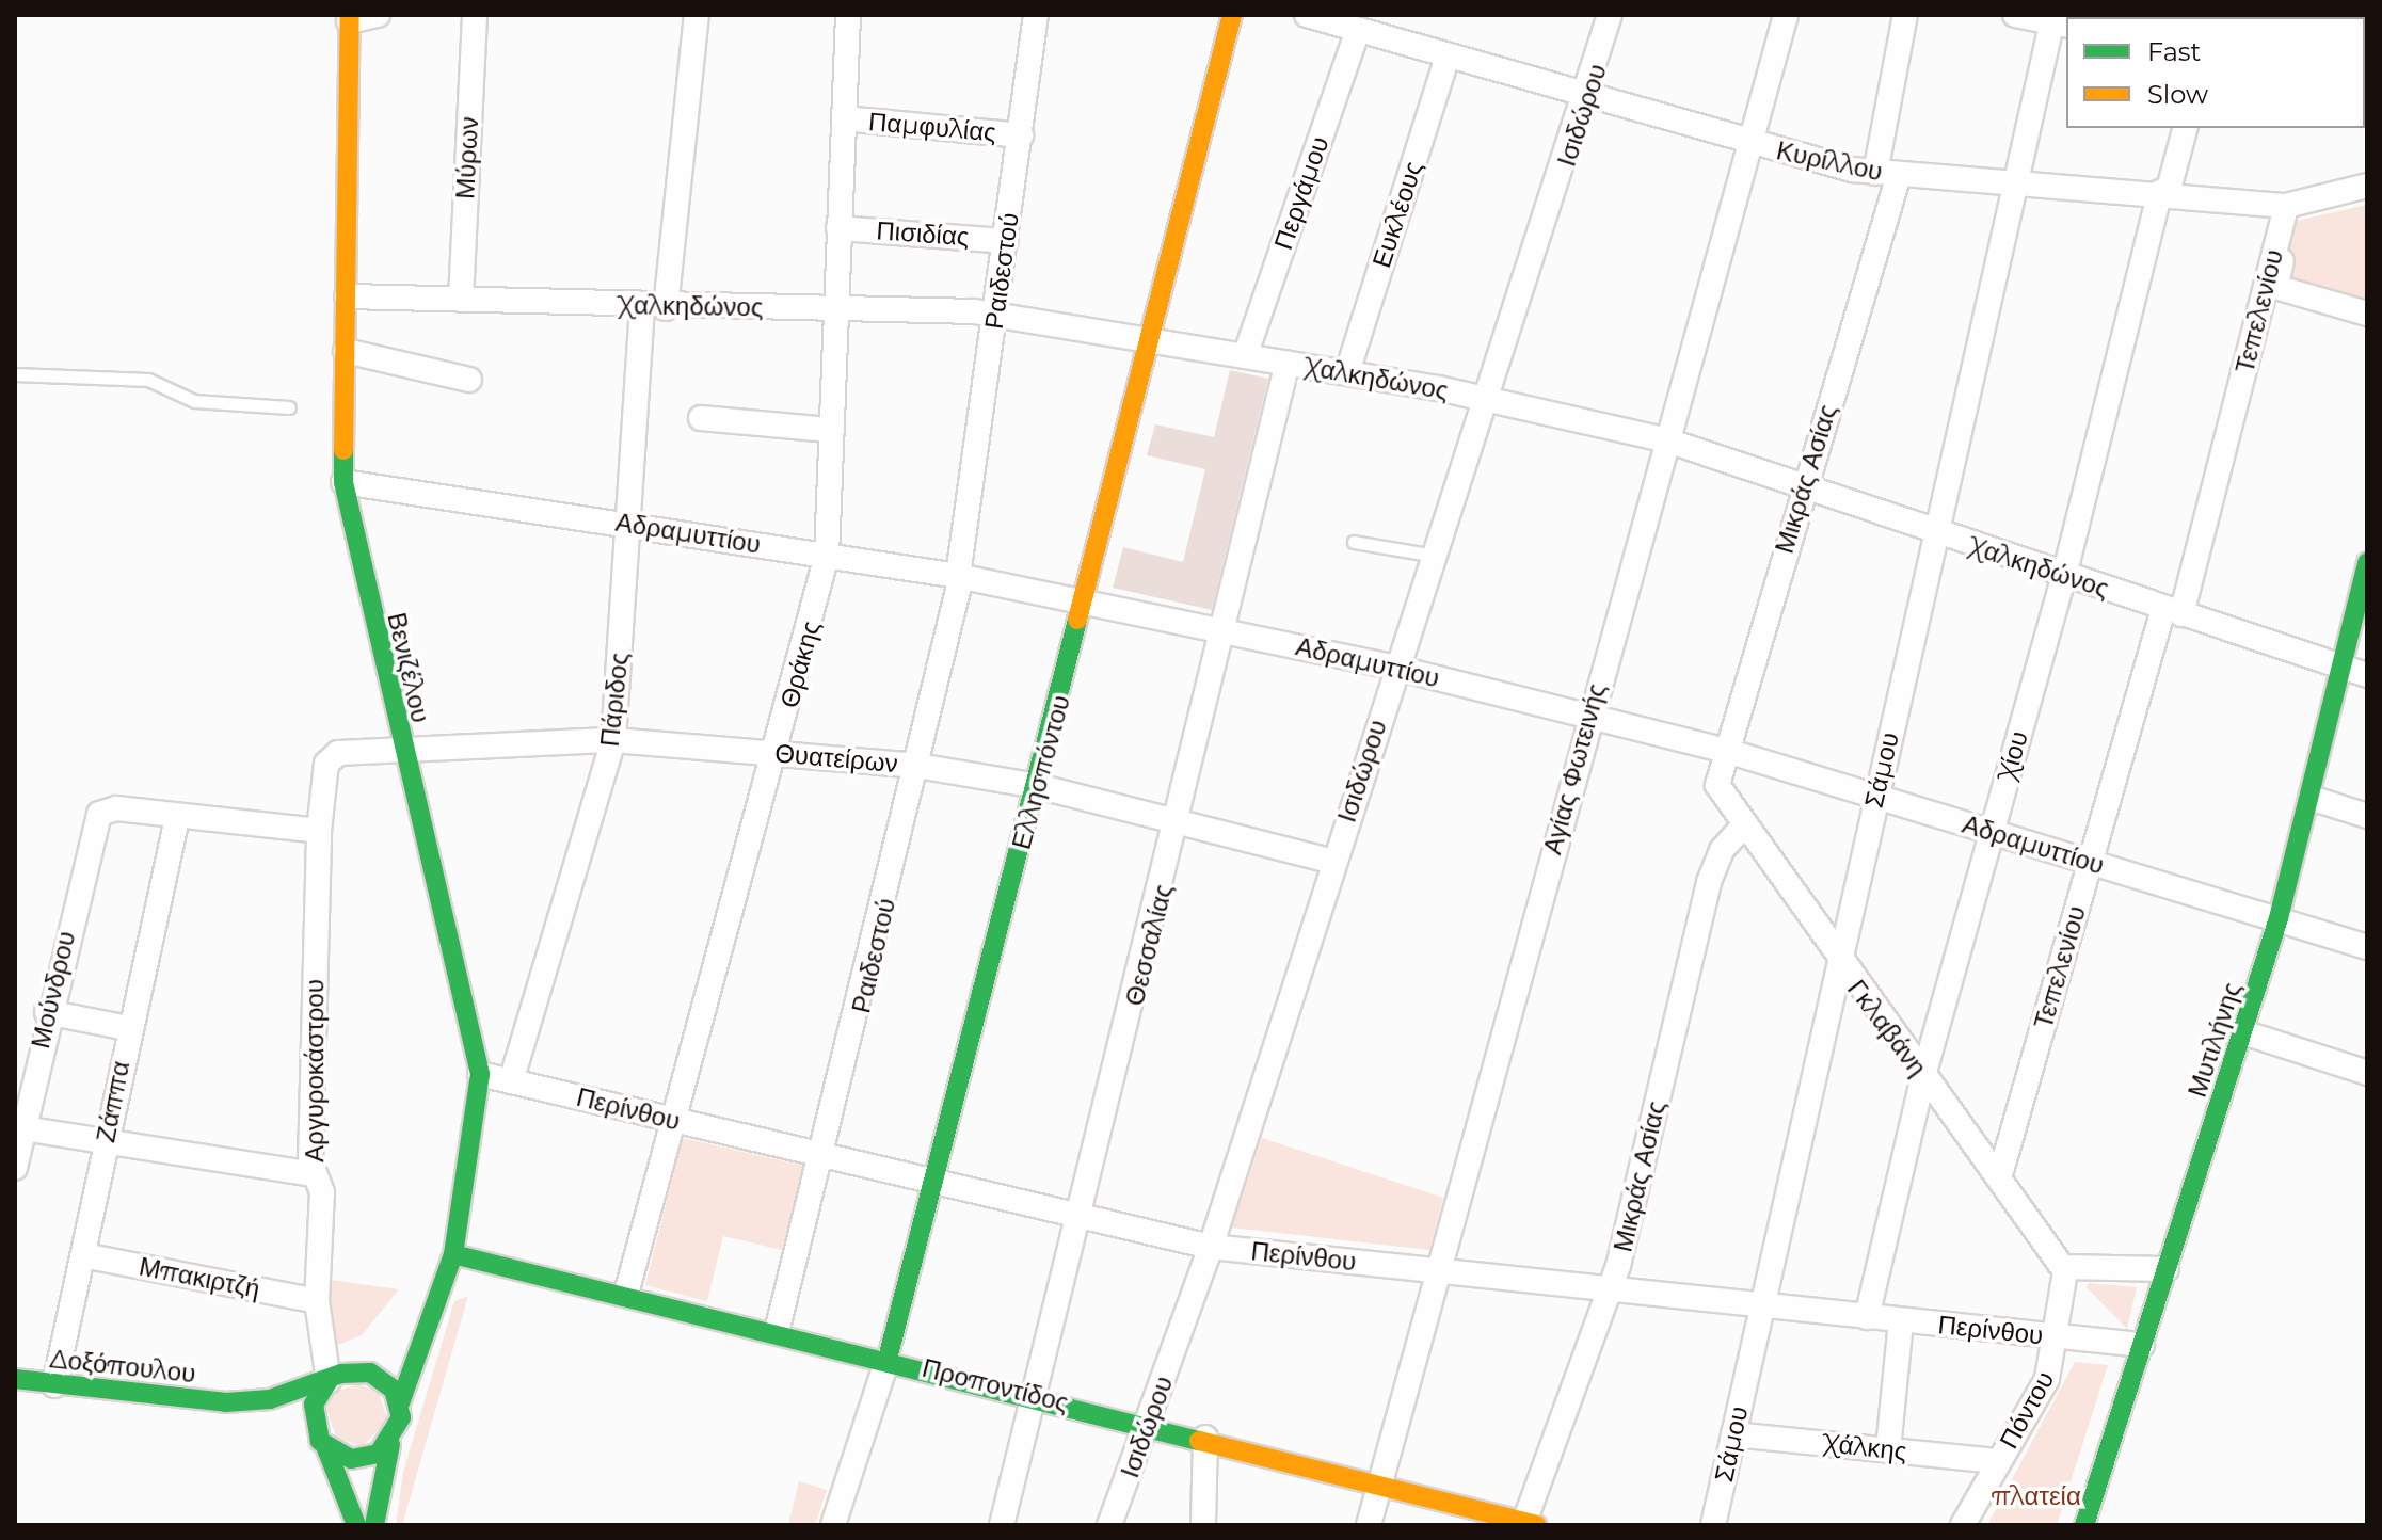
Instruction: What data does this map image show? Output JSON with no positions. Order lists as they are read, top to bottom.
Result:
{
  "streets": {
    "street": [
      "Ισιδώρου",
      "Παμφυλίας",
      "Μύρων",
      "Κυρίλλου",
      "Περγάμου",
      "Ευκλέους",
      "Πισιδίας",
      "Ραιδεστού",
      "Χαλκηδώνος",
      "Τεπελενίου",
      "Μικράς Ασίας",
      "Αδραμυττίου",
      "Θράκης",
      "Βενιζέλου",
      "Πάριδος",
      "Χίου",
      "Θυατείρων",
      "Αγίας Φωτεινής",
      "Σάμου",
      "Ελλησπόντου",
      "Θεσσαλίας",
      "Μούνδρου",
      "Γκλαβάνη",
      "Μυτιλήνης",
      "Αργυροκάστρου",
      "Ζάππα",
      "Περίνθου",
      "Μπακιρτζή",
      "Δοξόπουλου",
      "Προποντίδος",
      "Πόντου",
      "Χάλκης"
    ]
  },
  "crossings": [
    ["Ισιδώρου", "Κυρίλλου"],
    ["Ισιδώρου", "Χαλκηδώνος"],
    ["Ισιδώρου", "Αδραμυττίου"],
    ["Ισιδώρου", "Θυατείρων"],
    ["Ισιδώρου", "Περίνθου"],
    ["Ισιδώρου", "Προποντίδος"],
    ["Παμφυλίας", "Ραιδεστού"],
    ["Παμφυλίας", "Θράκης"],
    ["Μύρων", "Χαλκηδώνος"],
    ["Κυρίλλου", "Περγάμου"],
    ["Κυρίλλου", "Ευκλέους"],
    ["Κυρίλλου", "Τεπελενίου"],
    ["Κυρίλλου", "Μικράς Ασίας"],
    ["Κυρίλλου", "Χίου"],
    ["Κυρίλλου", "Αγίας Φωτεινής"],
    ["Κυρίλλου", "Σάμου"],
    ["Περγάμου", "Χαλκηδώνος"],
    ["Ευκλέους", "Χαλκηδώνος"],
    ["Πισιδίας", "Ραιδεστού"],
    ["Πισιδίας", "Θράκης"],
    ["Ραιδεστού", "Χαλκηδώνος"],
    ["Ραιδεστού", "Αδραμυττίου"],
    ["Ραιδεστού", "Θυατείρων"],
    ["Ραιδεστού", "Περίνθου"],
    ["Ραιδεστού", "Προποντίδος"],
    ["Χαλκηδώνος", "Τεπελενίου"],
    ["Χαλκηδώνος", "Μικράς Ασίας"],
    ["Χαλκηδώνος", "Θράκης"],
    ["Χαλκηδώνος", "Βενιζέλου"],
    ["Χαλκηδώνος", "Πάριδος"],
    ["Χαλκηδώνος", "Χίου"],
    ["Χαλκηδώνος", "Αγίας Φωτεινής"],
    ["Χαλκηδώνος", "Σάμου"],
    ["Χαλκηδώνος", "Ελλησπόντου"],
    ["Χαλκηδώνος", "Θεσσαλίας"],
    ["Χαλκηδώνος", "Μυτιλήνης"],
    ["Τεπελενίου", "Αδραμυττίου"],
    ["Τεπελενίου", "Γκλαβάνη"],
    ["Μικράς Ασίας", "Αδραμυττίου"],
    ["Μικράς Ασίας", "Γκλαβάνη"],
    ["Μικράς Ασίας", "Περίνθου"],
    ["Μικράς Ασίας", "Προποντίδος"],
    ["Αδραμυττίου", "Θράκης"],
    ["Αδραμυττίου", "Βενιζέλου"],
    ["Αδραμυττίου", "Πάριδος"],
    ["Αδραμυττίου", "Χίου"],
    ["Αδραμυττίου", "Αγίας Φωτεινής"],
    ["Αδραμυττίου", "Σάμου"],
    ["Αδραμυττίου", "Ελλησπόντου"],
    ["Αδραμυττίου", "Θεσσαλίας"],
    ["Αδραμυττίου", "Μυτιλήνης"],
    ["Θράκης", "Θυατείρων"],
    ["Θράκης", "Περίνθου"],
    ["Θράκης", "Προποντίδος"],
    ["Βενιζέλου", "Θυατείρων"],
    ["Βενιζέλου", "Αργυροκάστρου"],
    ["Βενιζέλου", "Περίνθου"],
    ["Βενιζέλου", "Προποντίδος"],
    ["Πάριδος", "Θυατείρων"],
    ["Πάριδος", "Περίνθου"],
    ["Χίου", "Γκλαβάνη"],
    ["Χίου", "Περίνθου"],
    ["Θυατείρων", "Ελλησπόντου"],
    ["Θυατείρων", "Θεσσαλίας"],
    ["Θυατείρων", "Αργυροκάστρου"],
    ["Αγίας Φωτεινής", "Περίνθου"],
    ["Αγίας Φωτεινής", "Προποντίδος"],
    ["Σάμου", "Γκλαβάνη"],
    ["Σάμου", "Περίνθου"],
    ["Σάμου", "Χάλκης"],
    ["Ελλησπόντου", "Περίνθου"],
    ["Ελλησπόντου", "Προποντίδος"],
    ["Θεσσαλίας", "Περίνθου"],
    ["Θεσσαλίας", "Προποντίδος"],
    ["Μούνδρου", "Ζάππα"],
    ["Μυτιλήνης", "Περίνθου"],
    ["Αργυροκάστρου", "Μπακιρτζή"],
    ["Ζάππα", "Μπακιρτζή"],
    ["Ζάππα", "Δοξόπουλου"],
    ["Περίνθου", "Πόντου"],
    ["Πόντου", "Χάλκης"]
  ],
  "parks": ["πλατεία"],
  "legend": ["Fast", "Slow"]
}
